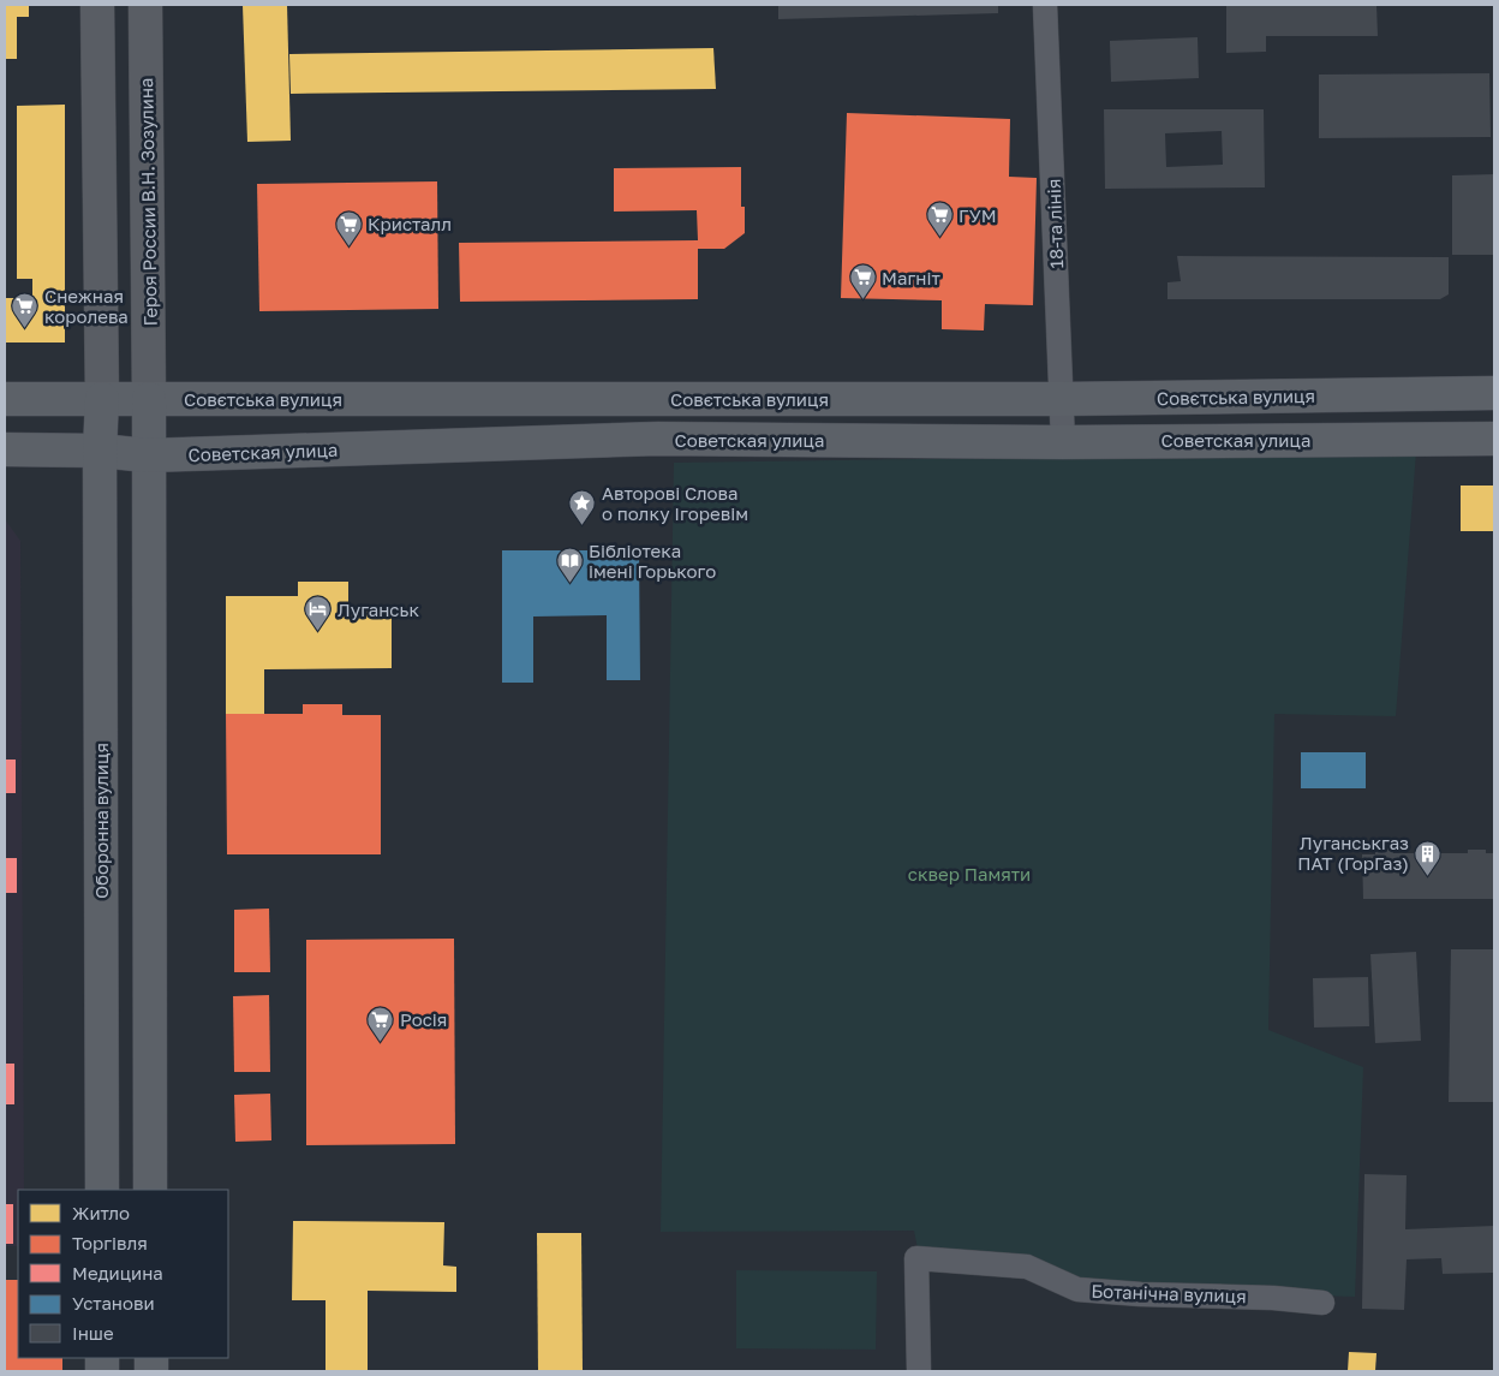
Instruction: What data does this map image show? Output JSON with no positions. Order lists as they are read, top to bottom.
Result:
{
  "streets": {
    "main road": [
      "Героя России В.Н. Зозулина",
      "Совєтська вулиця",
      "Советская улица",
      "Оборонна вулиця"
    ],
    "street": ["18-та лінія", "Ботанічна вулиця"]
  },
  "crossings": [
    ["Героя России В.Н. Зозулина", "Совєтська вулиця"],
    ["18-та лінія", "Совєтська вулиця"],
    ["18-та лінія", "Советская улица"],
    ["Совєтська вулиця", "Оборонна вулиця"],
    ["Советская улица", "Оборонна вулиця"]
  ],
  "parks": ["сквер Памяти"],
  "places": {
    "supermarket": [
      "ГУМ",
      "Кристалл",
      "Магніт",
      "Снежная королева",
      "Росія"
    ],
    "place": ["Авторові Слова о полку Ігоревім"],
    "library": ["Бібліотека імені Горького"],
    "hotel": ["Луганськ"],
    "building": ["Луганськгаз ПАТ (ГорГаз)"]
  },
  "legend": [
    "Житло",
    "Торгівля",
    "Медицина",
    "Установи",
    "Інше"
  ]
}
